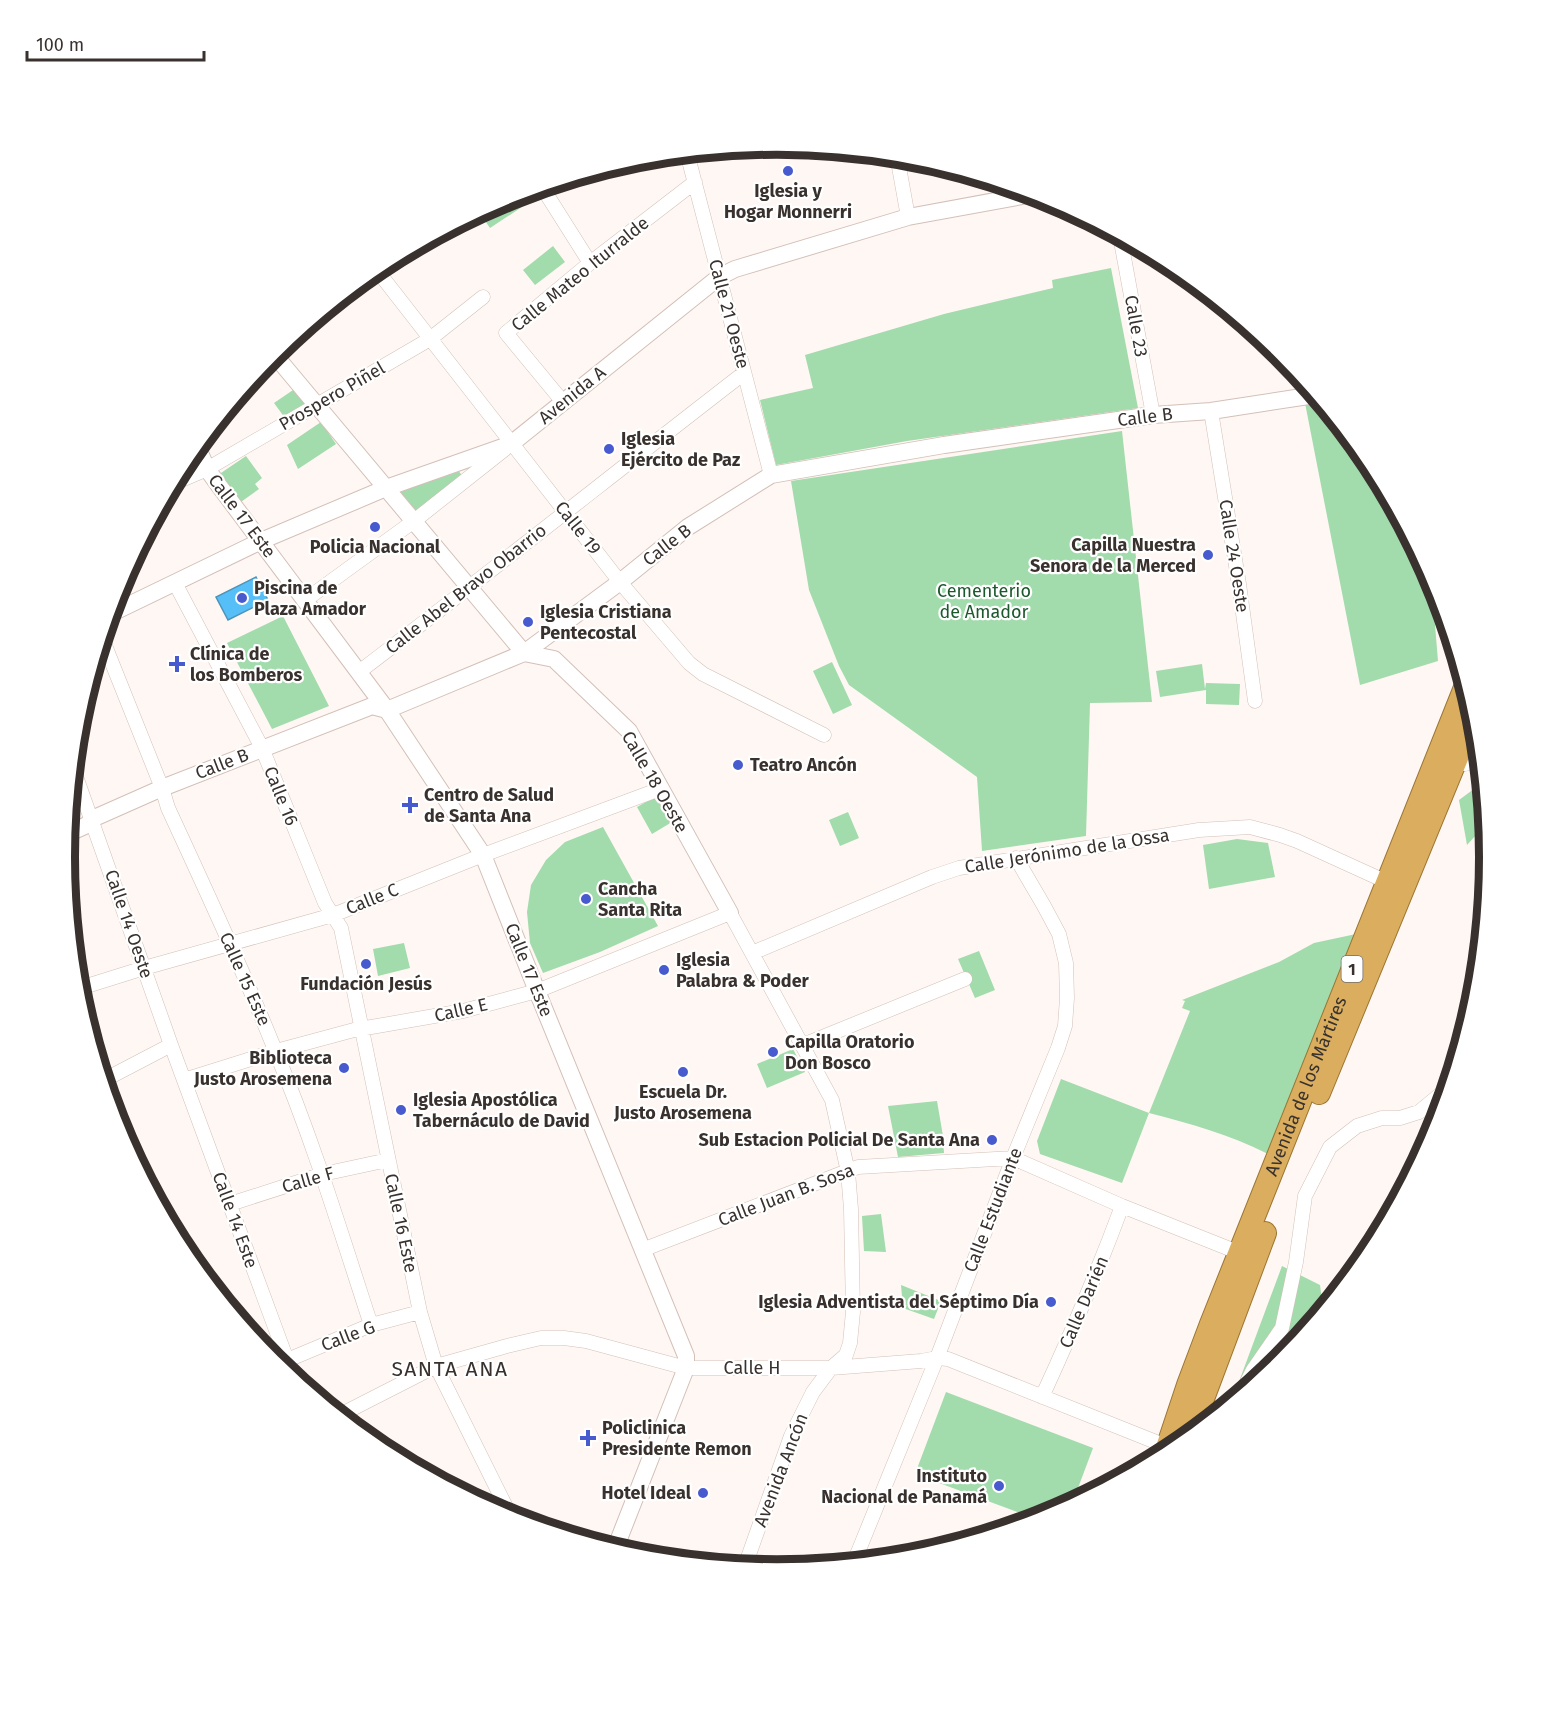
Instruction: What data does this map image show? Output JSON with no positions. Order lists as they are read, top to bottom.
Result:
{
  "streets": {
    "highway": ["1", "Avenida de los Mártires"],
    "street": [
      "Calle Mateo Iturralde",
      "Calle 21 Oeste",
      "Calle 23",
      "Avenida A",
      "Prospero Piñel",
      "Calle B",
      "Calle 17 Este",
      "Calle 19",
      "Calle 24 Oeste",
      "Calle Abel Bravo Obarrio",
      "Calle 18 Oeste",
      "Calle 16",
      "Calle Jerónimo de la Ossa",
      "Calle C",
      "Calle 14 Oeste",
      "Calle 15 Este",
      "Calle E",
      "Calle F",
      "Calle Juan B. Sosa",
      "Calle Estudiante",
      "Calle 14 Este",
      "Calle 16 Este",
      "Calle Darién",
      "Calle G",
      "Calle H",
      "Avenida Ancón"
    ]
  },
  "crossings": [
    ["Calle Mateo Iturralde", "Calle 21 Oeste"],
    ["Calle Mateo Iturralde", "Avenida A"],
    ["Calle 21 Oeste", "Avenida A"],
    ["Calle 21 Oeste", "Calle B"],
    ["Calle 21 Oeste", "Calle Abel Bravo Obarrio"],
    ["Calle 23", "Calle B"],
    ["Avenida A", "Calle 17 Este"],
    ["Avenida A", "Calle 19"],
    ["Avenida A", "Calle 16"],
    ["Prospero Piñel", "Calle 17 Este"],
    ["Prospero Piñel", "Calle 19"],
    ["Calle B", "Calle 17 Este"],
    ["Calle B", "Calle 19"],
    ["Calle B", "Calle 24 Oeste"],
    ["Calle B", "Calle 18 Oeste"],
    ["Calle B", "Calle 16"],
    ["Calle B", "Calle 14 Oeste"],
    ["Calle B", "Calle 15 Este"],
    ["Calle 17 Este", "Calle Abel Bravo Obarrio"],
    ["Calle 17 Este", "Calle C"],
    ["Calle 17 Este", "Calle E"],
    ["Calle 17 Este", "Calle Juan B. Sosa"],
    ["Calle 17 Este", "Calle H"],
    ["Calle 19", "Calle Abel Bravo Obarrio"],
    ["Calle 18 Oeste", "Calle Jerónimo de la Ossa"],
    ["Calle 18 Oeste", "Calle C"],
    ["Calle 18 Oeste", "Calle E"],
    ["Calle 18 Oeste", "Calle Juan B. Sosa"],
    ["Calle 18 Oeste", "Avenida Ancón"],
    ["Calle 16", "Calle C"],
    ["Calle 16", "Calle 16 Este"],
    ["Calle Jerónimo de la Ossa", "Avenida de los Mártires"],
    ["Calle Jerónimo de la Ossa", "Calle Estudiante"],
    ["Calle C", "Calle 14 Oeste"],
    ["Calle C", "Calle 15 Este"],
    ["Calle C", "Calle 16 Este"],
    ["Calle 14 Oeste", "Calle E"],
    ["Calle 14 Oeste", "Calle 14 Este"],
    ["Calle 15 Este", "Calle E"],
    ["Calle 15 Este", "Calle F"],
    ["Calle 15 Este", "Calle G"],
    ["Calle E", "Calle 14 Este"],
    ["Calle E", "Calle 16 Este"],
    ["Avenida de los Mártires", "Calle Juan B. Sosa"],
    ["Calle F", "Calle 14 Este"],
    ["Calle F", "Calle 16 Este"],
    ["Calle Juan B. Sosa", "Calle Estudiante"],
    ["Calle Juan B. Sosa", "Calle Darién"],
    ["Calle Juan B. Sosa", "Avenida Ancón"],
    ["Calle Estudiante", "Calle H"],
    ["Calle 16 Este", "Calle G"],
    ["Calle 16 Este", "Calle H"],
    ["Calle Darién", "Calle H"],
    ["Calle H", "Avenida Ancón"]
  ],
  "districts": ["SANTA ANA"],
  "parks": ["Cementerio de Amador"],
  "places": {
    "other": [
      "Iglesia y Hogar Monnerri",
      "Iglesia Ejército de Paz",
      "Policia Nacional",
      "Capilla Nuestra Senora de la Merced",
      "Piscina de Plaza Amador",
      "Iglesia Cristiana Pentecostal",
      "Teatro Ancón",
      "Cancha Santa Rita",
      "Fundación Jesús",
      "Iglesia Palabra & Poder",
      "Capilla Oratorio Don Bosco",
      "Biblioteca Justo Arosemena",
      "Escuela Dr. Justo Arosemena",
      "Iglesia Apostólica Tabernáculo de David",
      "Sub Estacion Policial De Santa Ana",
      "Iglesia Adventista del Séptimo Día",
      "Instituto Nacional de Panamá",
      "Hotel Ideal"
    ],
    "health": ["Clínica de los Bomberos", "Centro de Salud de Santa Ana", "Policlinica Presidente Remon"]
  },
  "scale_bar": "100 m"
}
